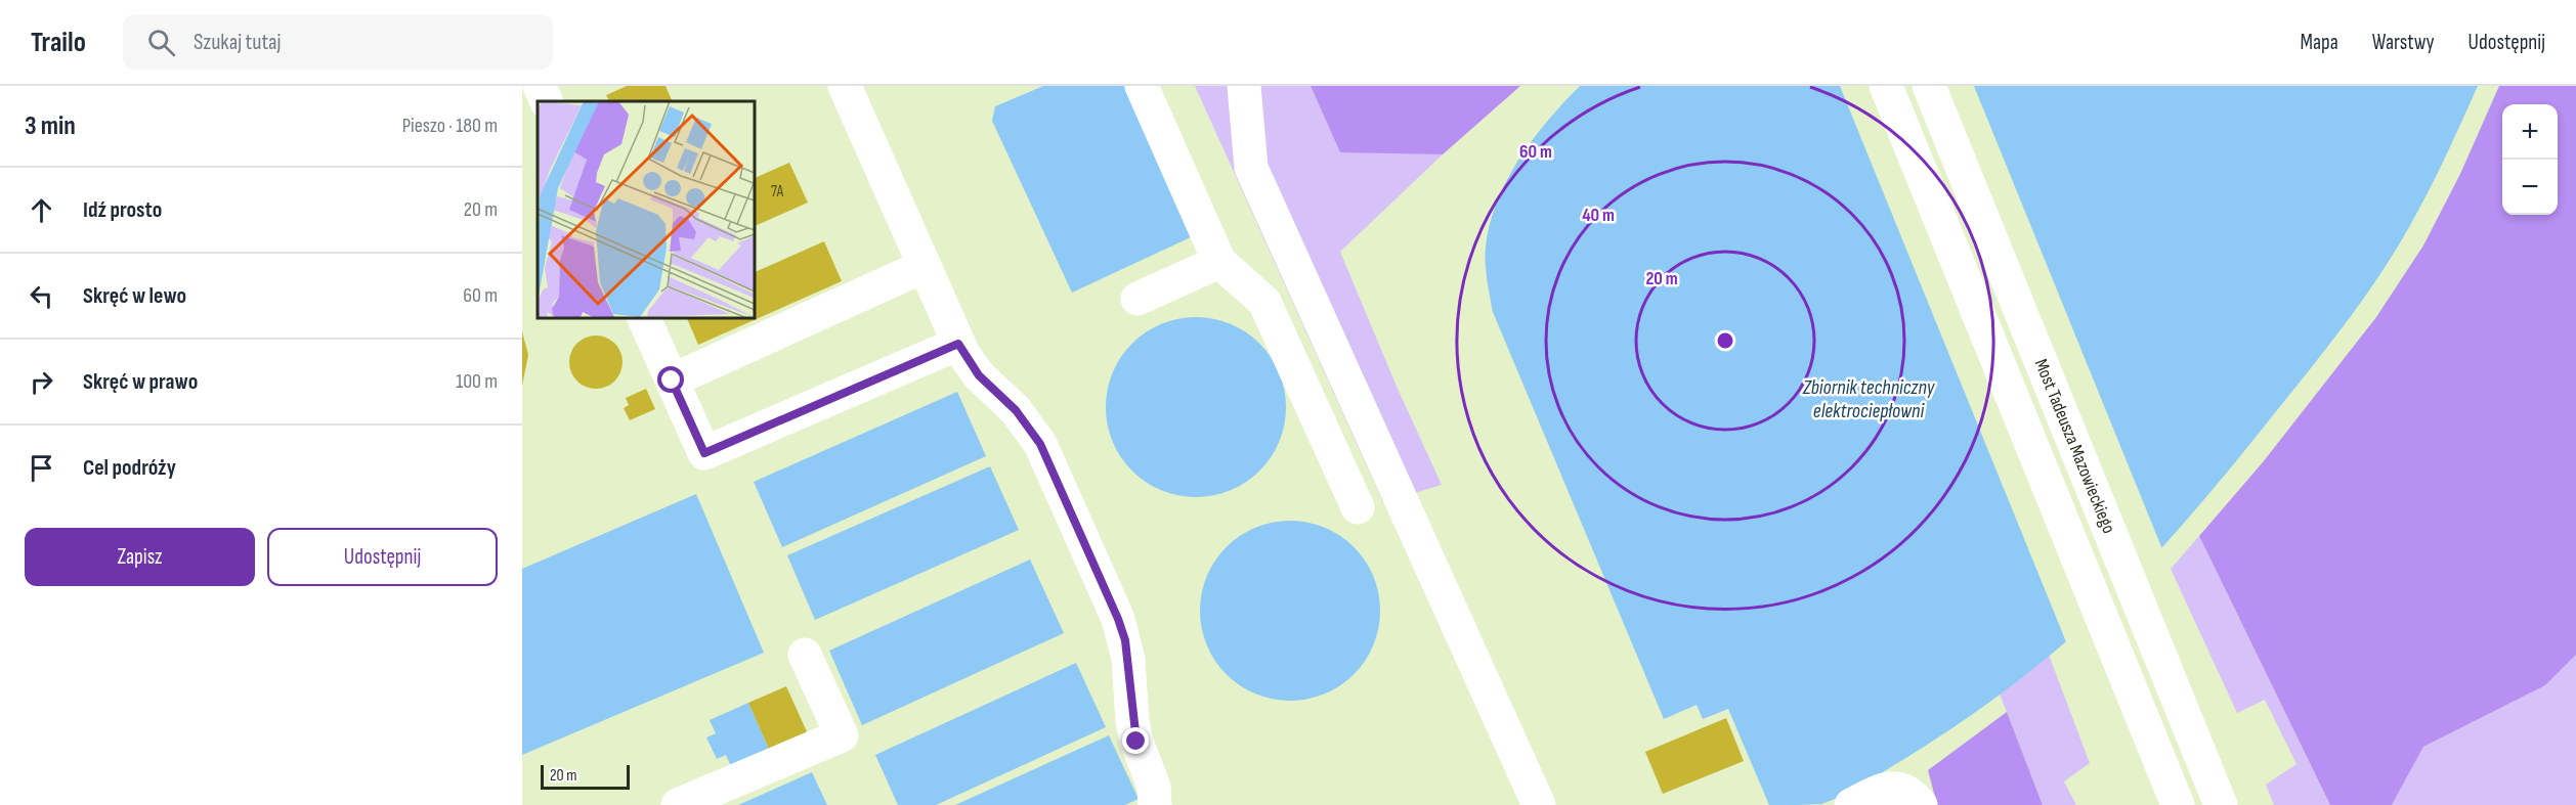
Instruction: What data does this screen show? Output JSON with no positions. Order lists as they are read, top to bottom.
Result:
{
  "streets": {
    "main road": ["Most Tadeusza Mazowieckiego"]
  },
  "water": ["Zbiornik techniczny elektrociepłowni"],
  "house_numbers": ["7A"],
  "scale_bar": "20 m",
  "page": {
    "header": "Trailo",
    "search": "Szukaj tutaj",
    "nav": ["Mapa", "Warstwy", "Udostępnij"],
    "heading": ["3 min", "Pieszo · 180 m"],
    "map_buttons": ["+", "−"],
    "list": [
      ["Idź prosto", "20 m"],
      ["Skręć w lewo", "60 m"],
      ["Skręć w prawo", "100 m"],
      "Cel podróży"
    ],
    "buttons": ["Zapisz", "Udostępnij"],
    "scale": "20 m"
  },
  "rings": ["60 m", "40 m", "20 m"]
}
